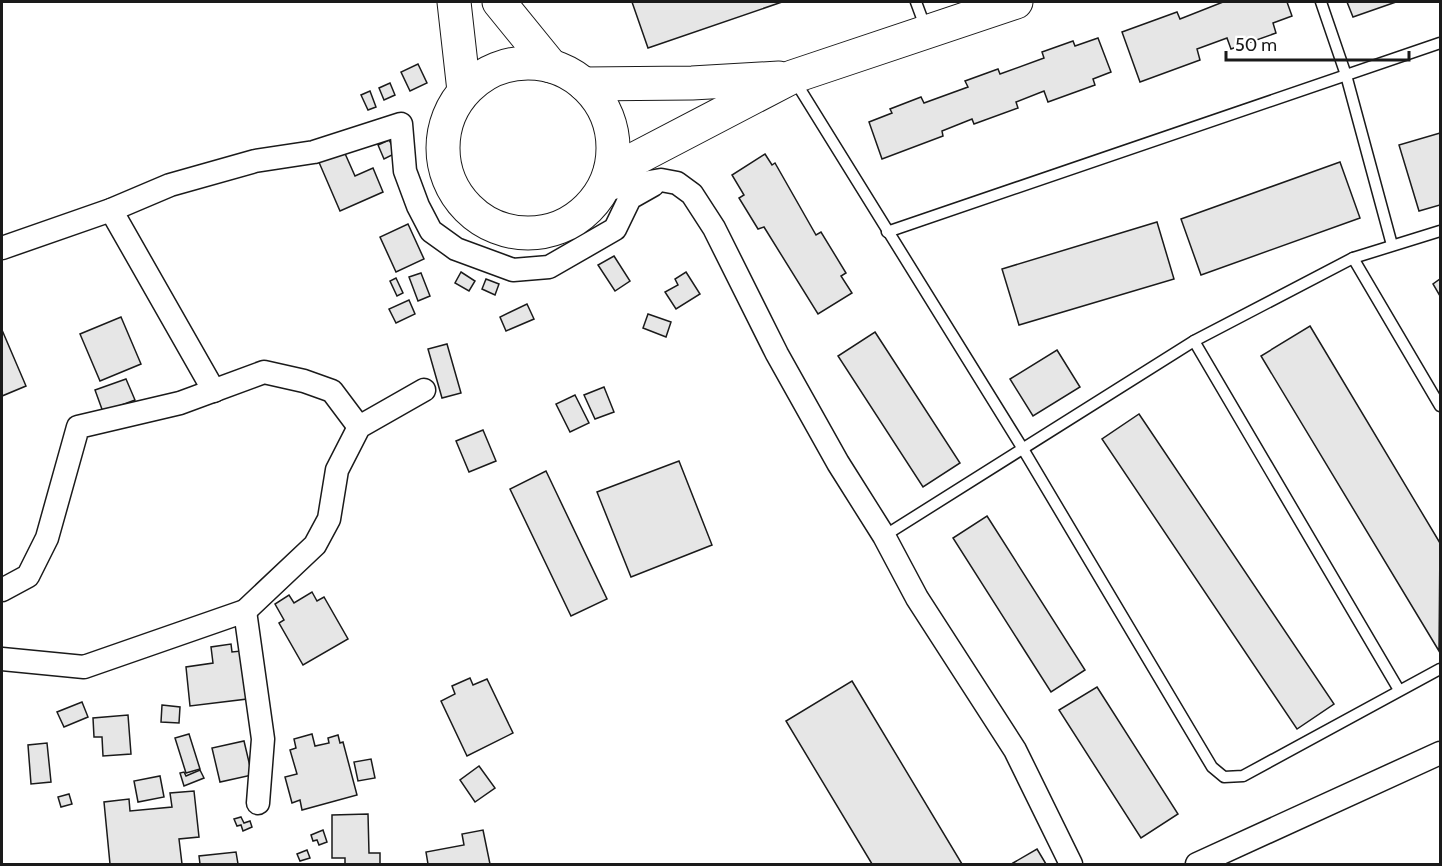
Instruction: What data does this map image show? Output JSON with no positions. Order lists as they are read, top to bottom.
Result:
{
  "scale_bar": "50 m"
}
